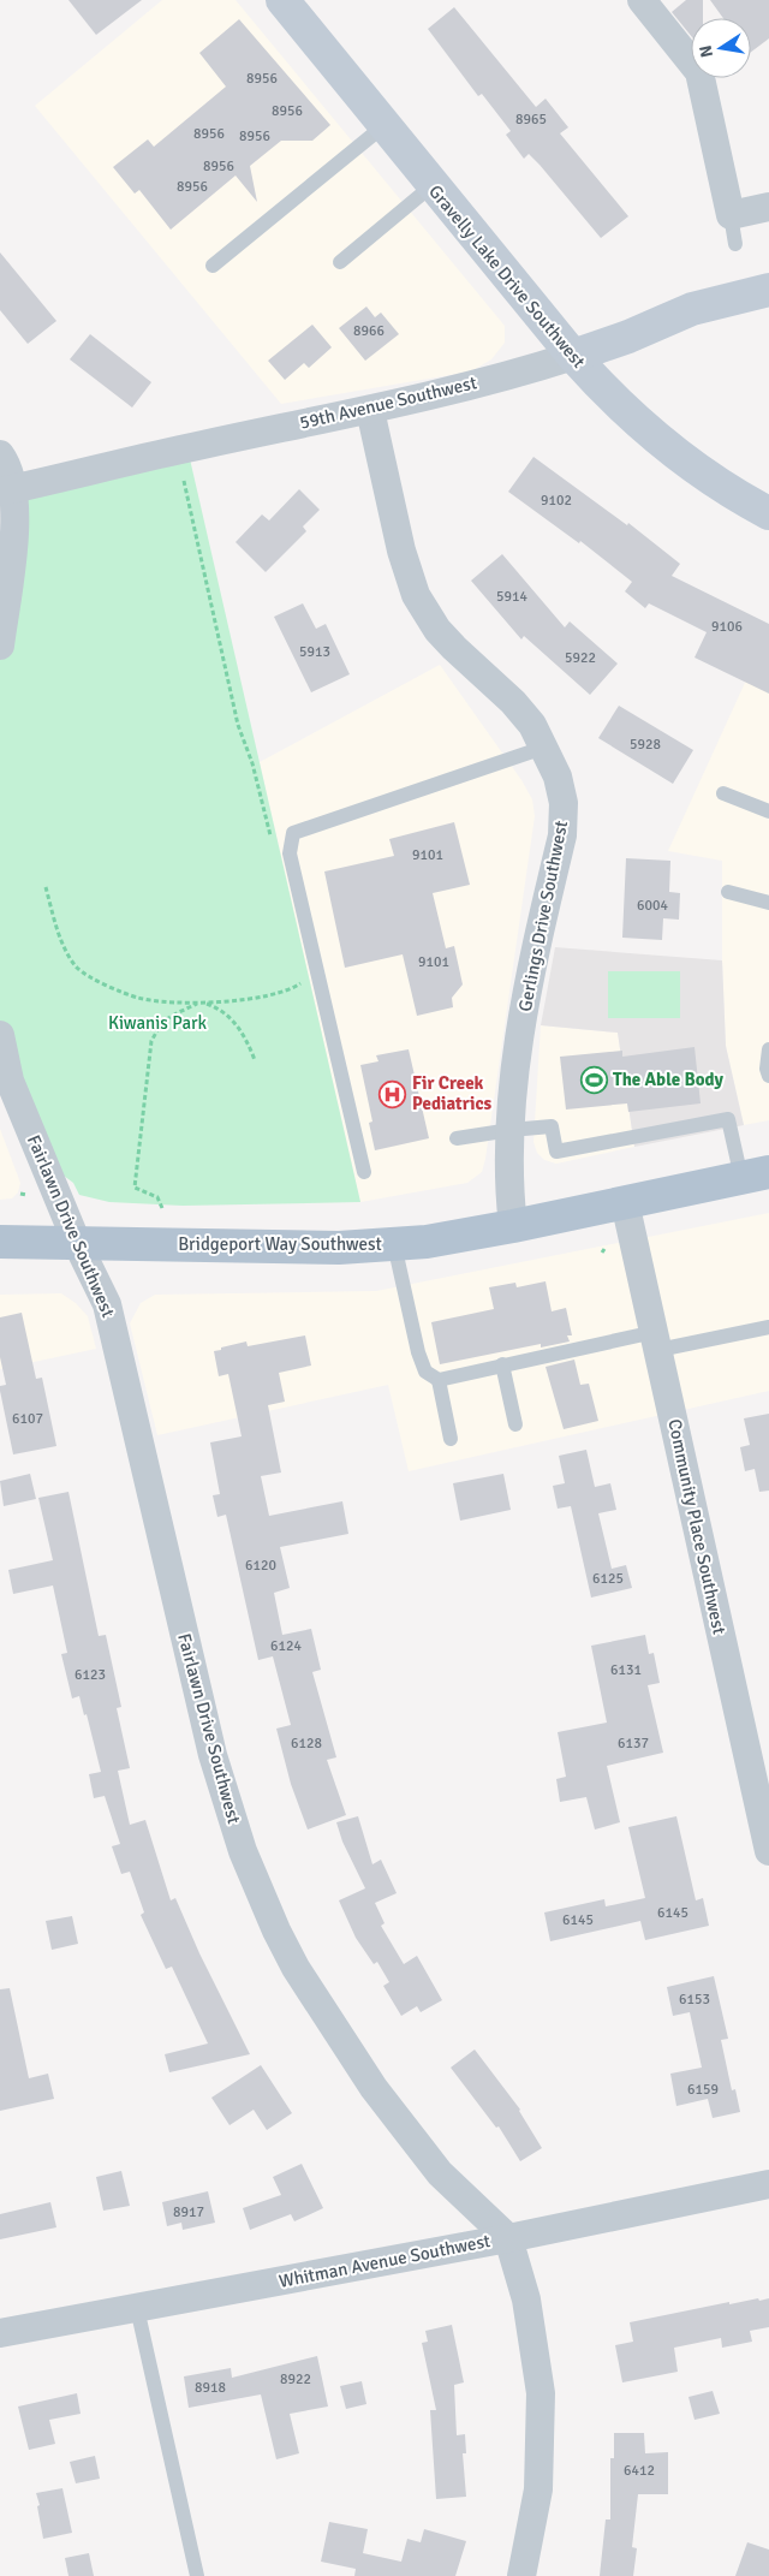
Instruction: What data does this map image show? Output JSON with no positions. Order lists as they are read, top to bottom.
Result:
{
  "streets": {
    "main road": ["Bridgeport Way Southwest"],
    "street": [
      "Gravelly Lake Drive Southwest",
      "59th Avenue Southwest",
      "Gerlings Drive Southwest",
      "Fairlawn Drive Southwest",
      "Community Place Southwest",
      "Whitman Avenue Southwest"
    ]
  },
  "crossings": [
    ["Gravelly Lake Drive Southwest", "59th Avenue Southwest"],
    ["59th Avenue Southwest", "Gerlings Drive Southwest"],
    ["Gerlings Drive Southwest", "Bridgeport Way Southwest"],
    ["Fairlawn Drive Southwest", "Bridgeport Way Southwest"],
    ["Fairlawn Drive Southwest", "Whitman Avenue Southwest"],
    ["Bridgeport Way Southwest", "Community Place Southwest"]
  ],
  "parks": ["Kiwanis Park"],
  "places": {
    "sports": ["The Able Body"],
    "hospital": ["Fir Creek Pediatrics"]
  },
  "house_numbers": [
    "8956",
    "8956",
    "8965",
    "8956",
    "8956",
    "8956",
    "8956",
    "8966",
    "9102",
    "5914",
    "9106",
    "5913",
    "5922",
    "5928",
    "9101",
    "6004",
    "9101",
    "6107",
    "6120",
    "6125",
    "6124",
    "6131",
    "6123",
    "6128",
    "6137",
    "6145",
    "6145",
    "6153",
    "6159",
    "8917",
    "8922",
    "8918",
    "6412"
  ],
  "north": "left"
}
